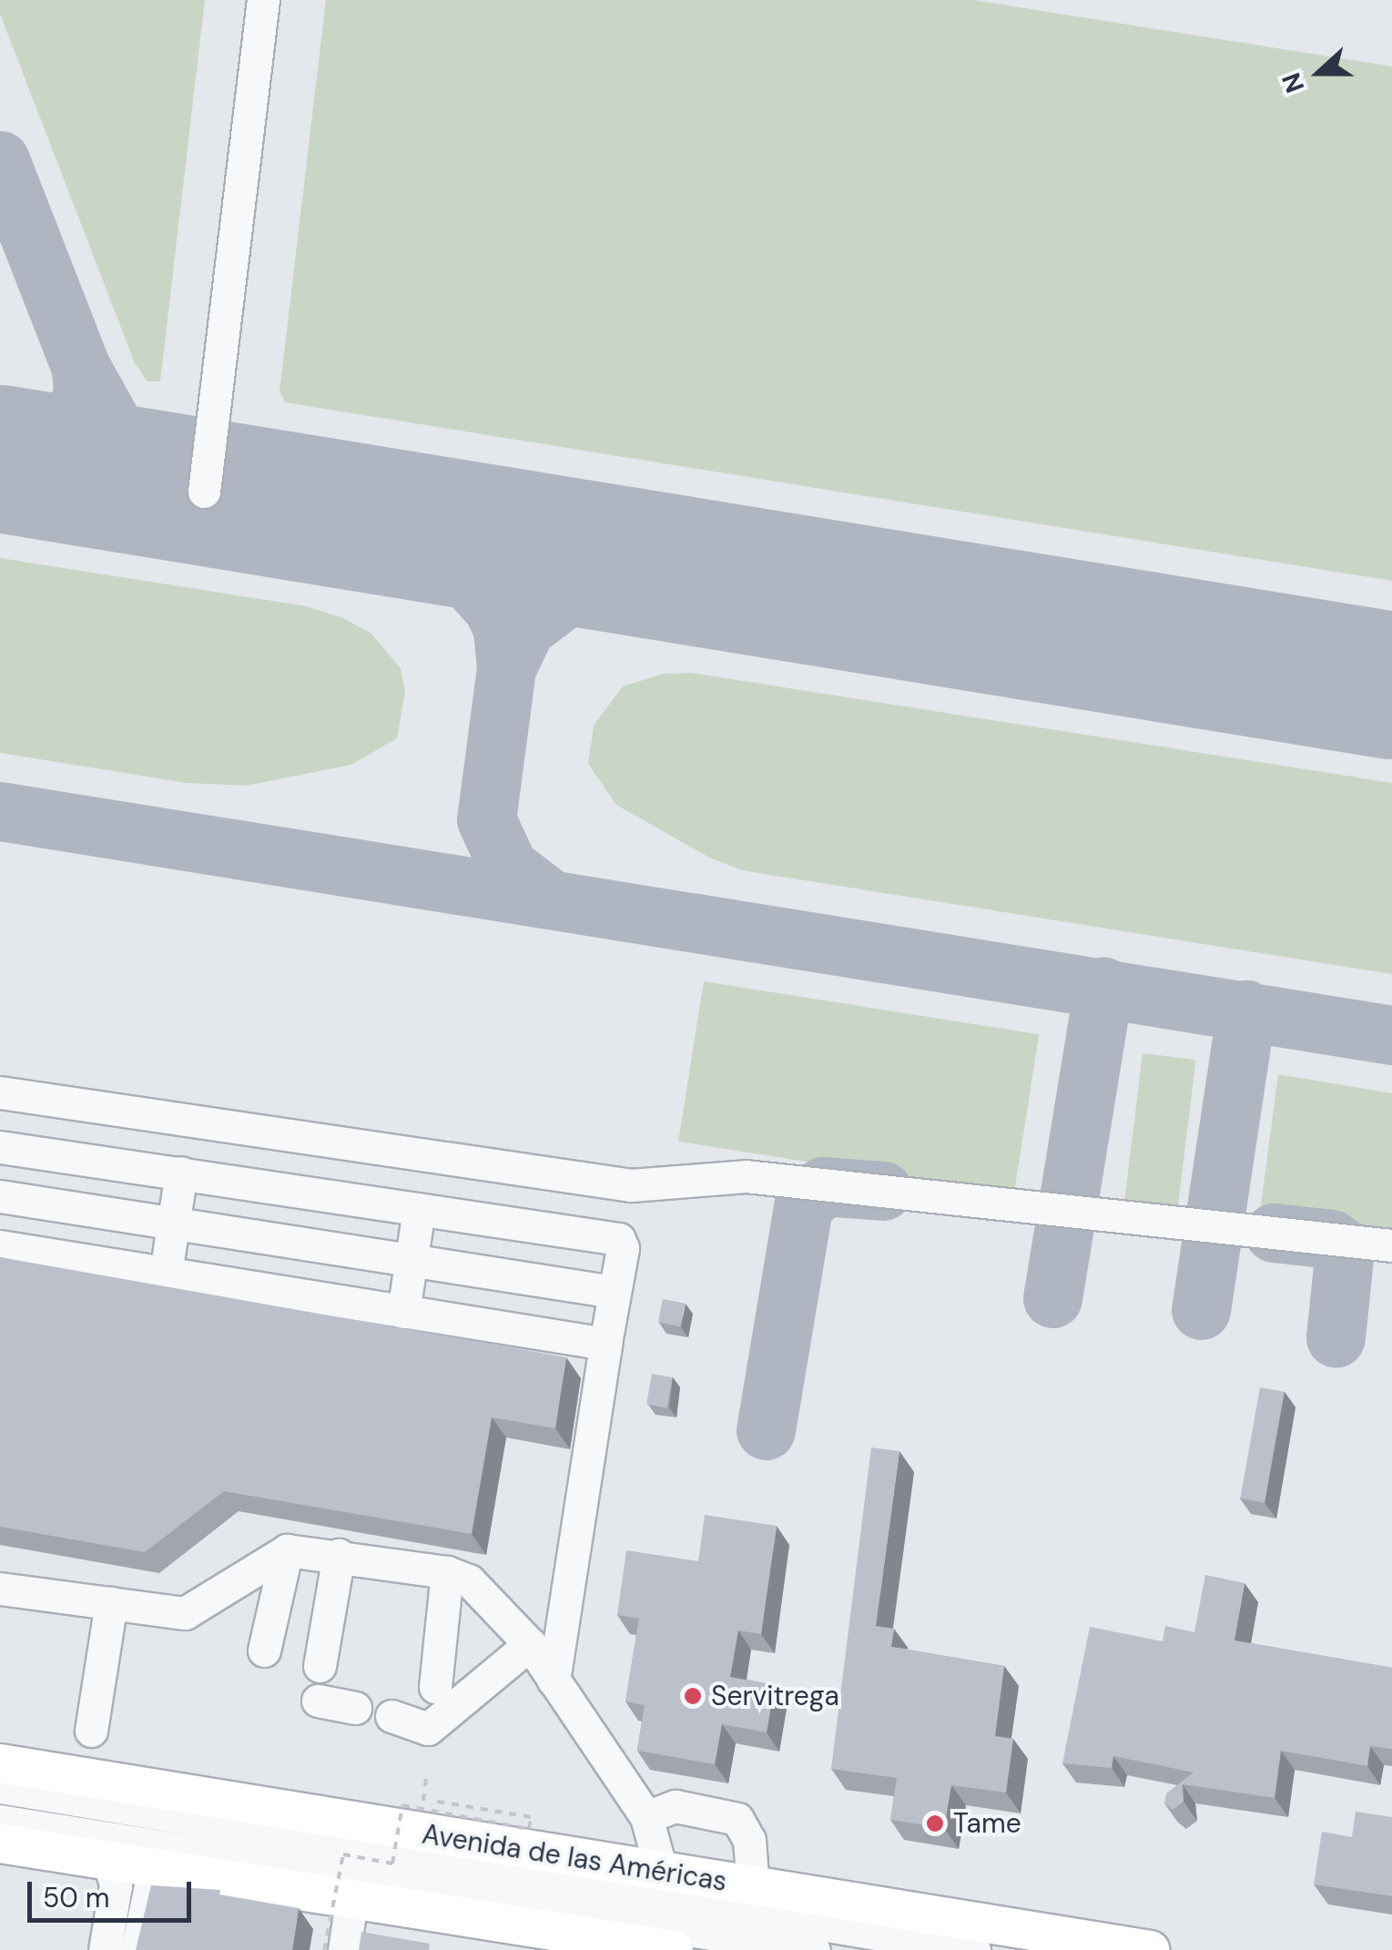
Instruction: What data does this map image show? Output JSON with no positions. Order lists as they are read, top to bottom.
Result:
{
  "streets": {
    "main road": ["Avenida de las Américas"]
  },
  "places": ["Servitrega", "Tame"],
  "scale_bar": "50 m",
  "north": "left"
}
